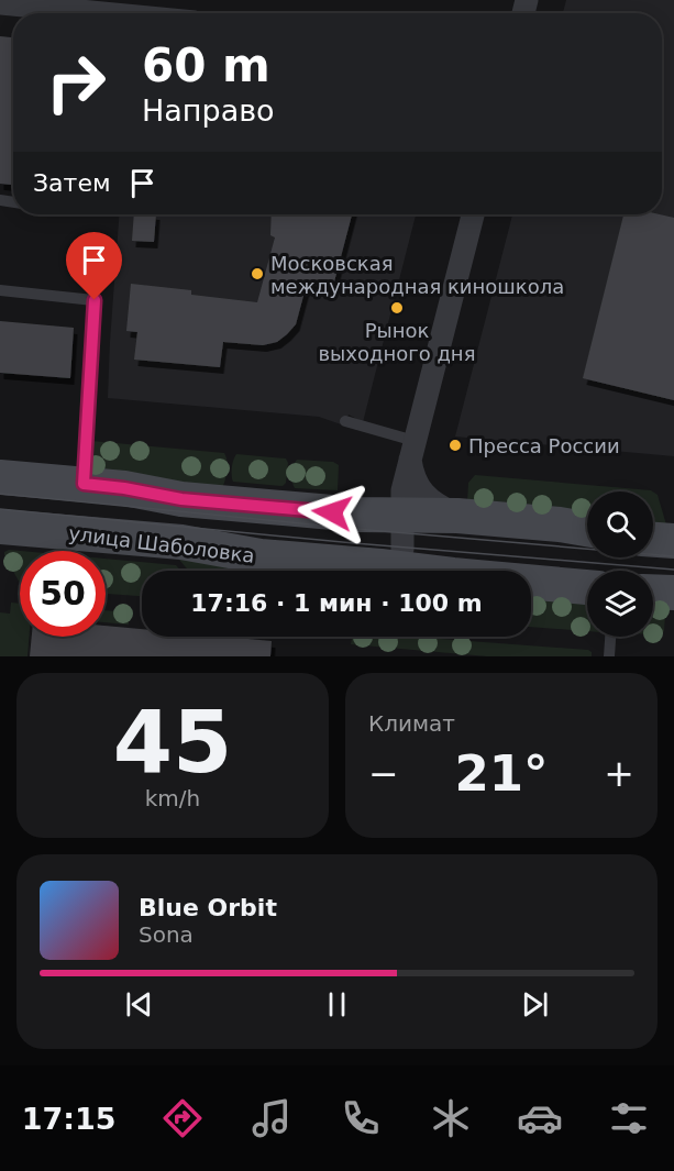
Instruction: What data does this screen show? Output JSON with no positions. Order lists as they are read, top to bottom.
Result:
{
  "streets": {
    "main road": ["улица Шаболовка"]
  },
  "places": ["Московская международная киношкола", "Рынок выходного дня", "Пресса России"],
  "page": {
    "turn": ["60 m", "Направо"],
    "then": "Затем",
    "limit": "50",
    "trip": "17:16 · 1 мин · 100 m",
    "tile": [
      ["45", "km/h"],
      "Климат"
    ],
    "heat": ["−", "21°", "+"],
    "song": ["Blue Orbit", "Sona"],
    "tabs": "17:15"
  }
}
